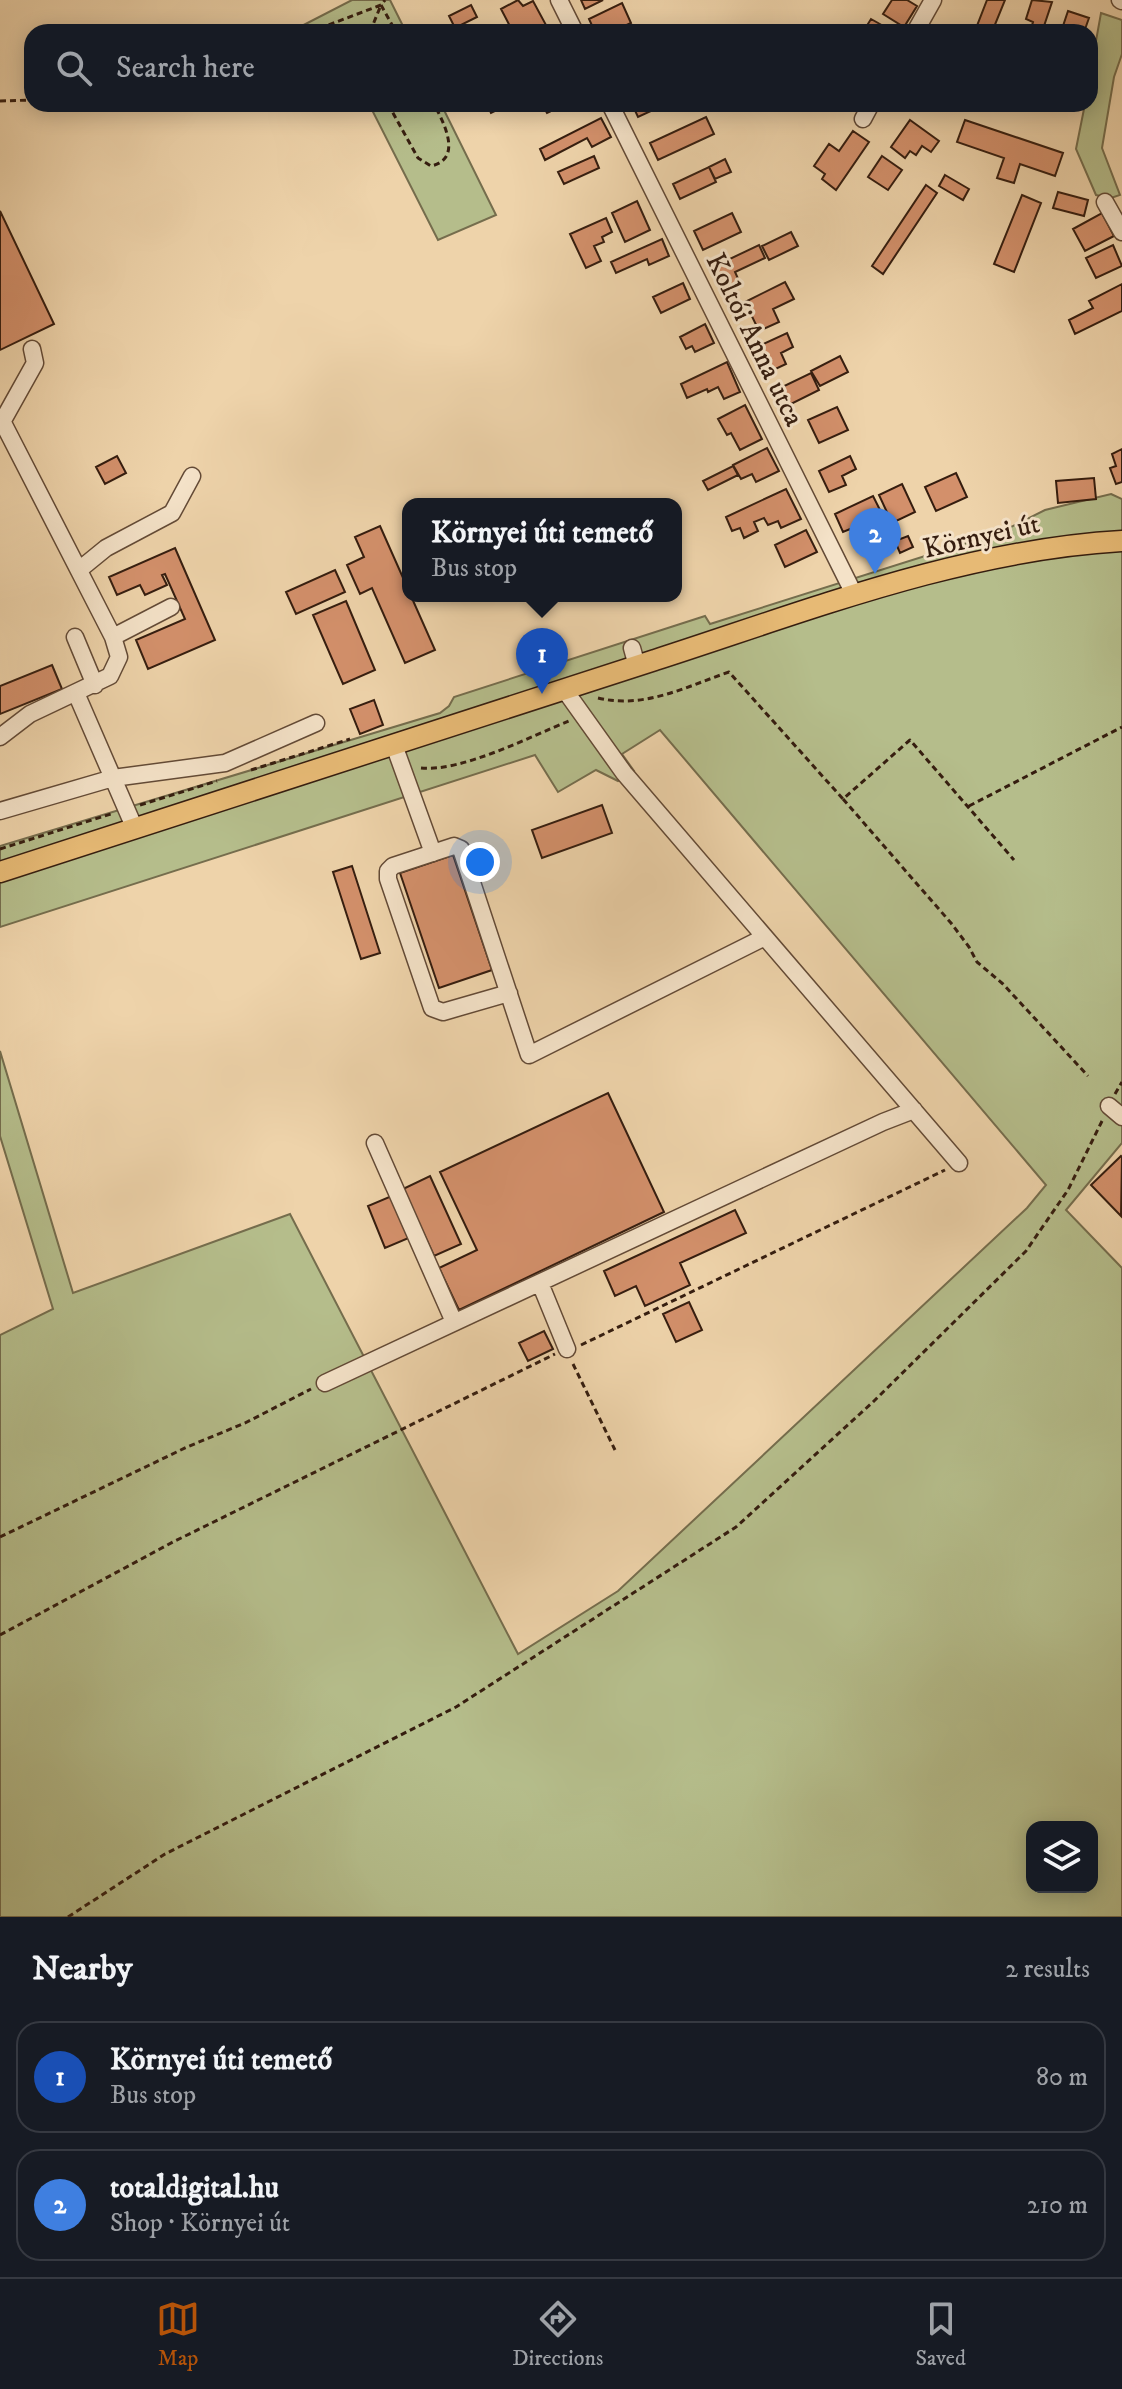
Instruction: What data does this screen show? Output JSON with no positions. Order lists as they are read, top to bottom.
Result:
{
  "streets": {
    "main road": ["Környei út"],
    "street": ["Koltói Anna utca"]
  },
  "crossings": [
    ["Koltói Anna utca", "Környei út"]
  ],
  "page": {
    "search": "Search here",
    "popup": ["Környei úti temető", "Bus stop"],
    "pins": ["2", "1"],
    "heading": ["Nearby", "2 results"],
    "list": [
      {
        "mark": "1",
        "name": "Környei úti temető",
        "note": "Bus stop",
        "value": "80 m"
      },
      {
        "mark": "2",
        "name": "totaldigital.hu",
        "note": "Shop · Környei út",
        "value": "210 m"
      }
    ],
    "nav": ["Map", "Directions", "Saved"]
  }
}
